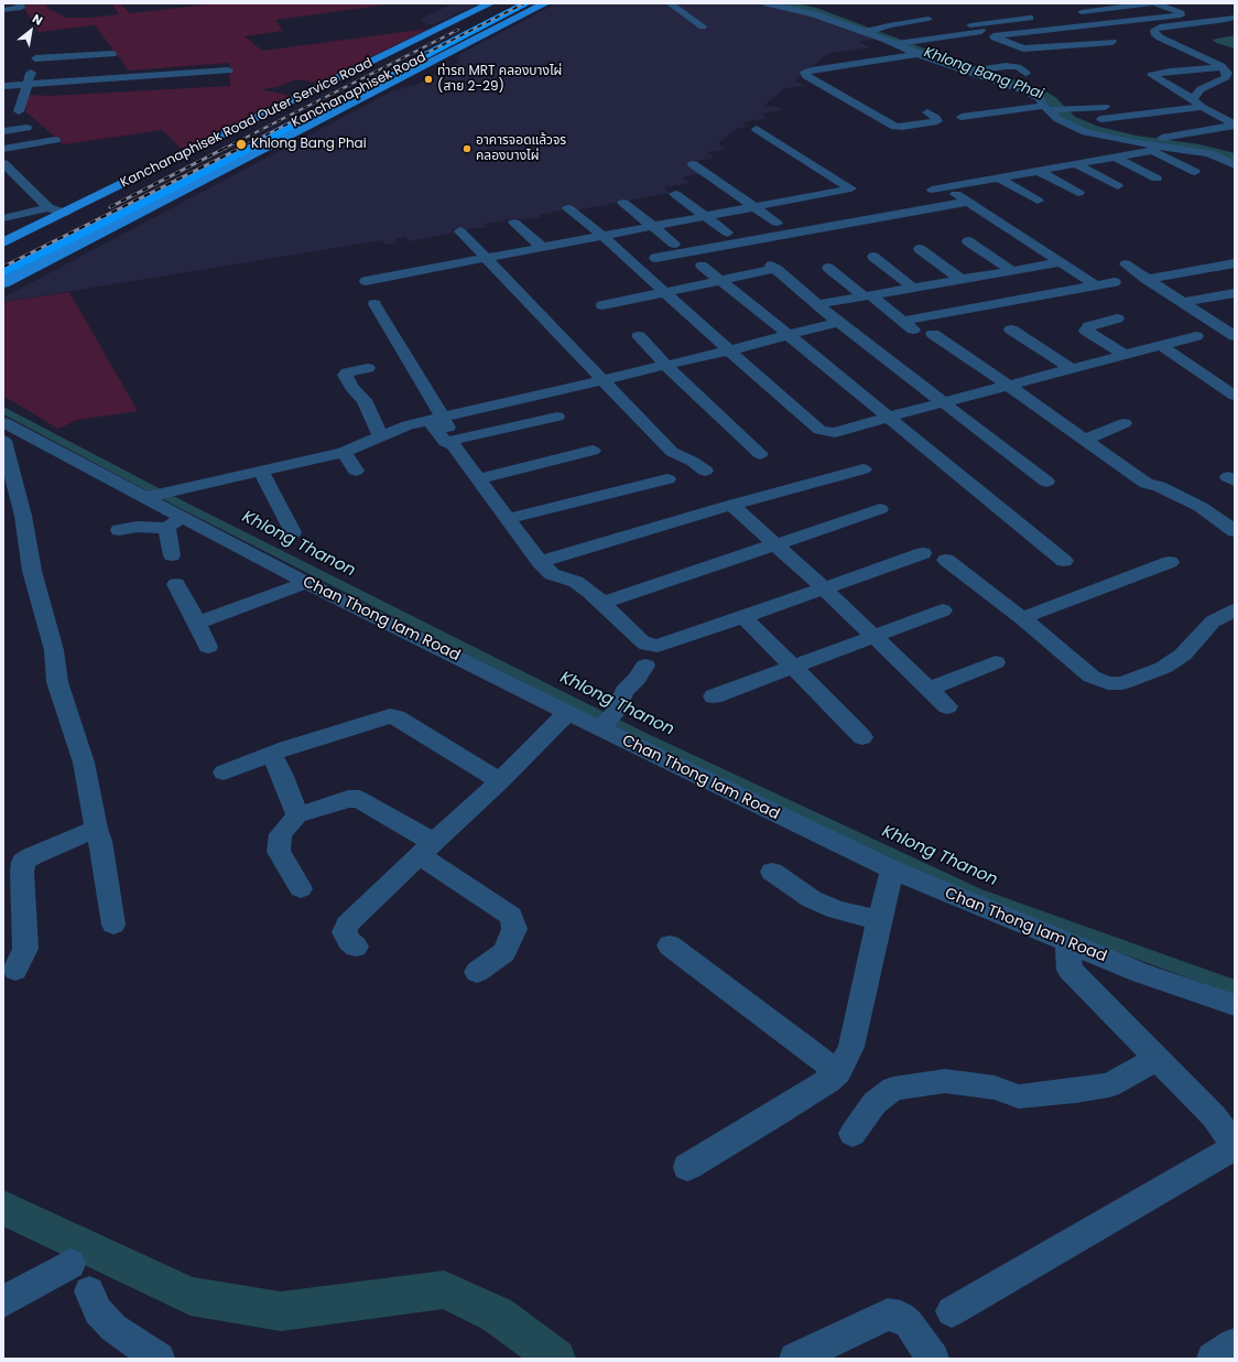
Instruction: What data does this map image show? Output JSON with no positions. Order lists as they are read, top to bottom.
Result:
{
  "streets": {
    "highway": ["Kanchanaphisek Road"],
    "main road": ["Kanchanaphisek Road Outer Service Road"],
    "street": ["Chan Thong Iam Road"]
  },
  "water": ["Khlong Bang Phai", "Khlong Thanon"],
  "places": ["ท่ารถ MRT คลองบางไผ่ (สาย 2-29)", "Khlong Bang Phai", "อาคารจอดแล้วจร คลองบางไผ่"],
  "north": "top right"
}
